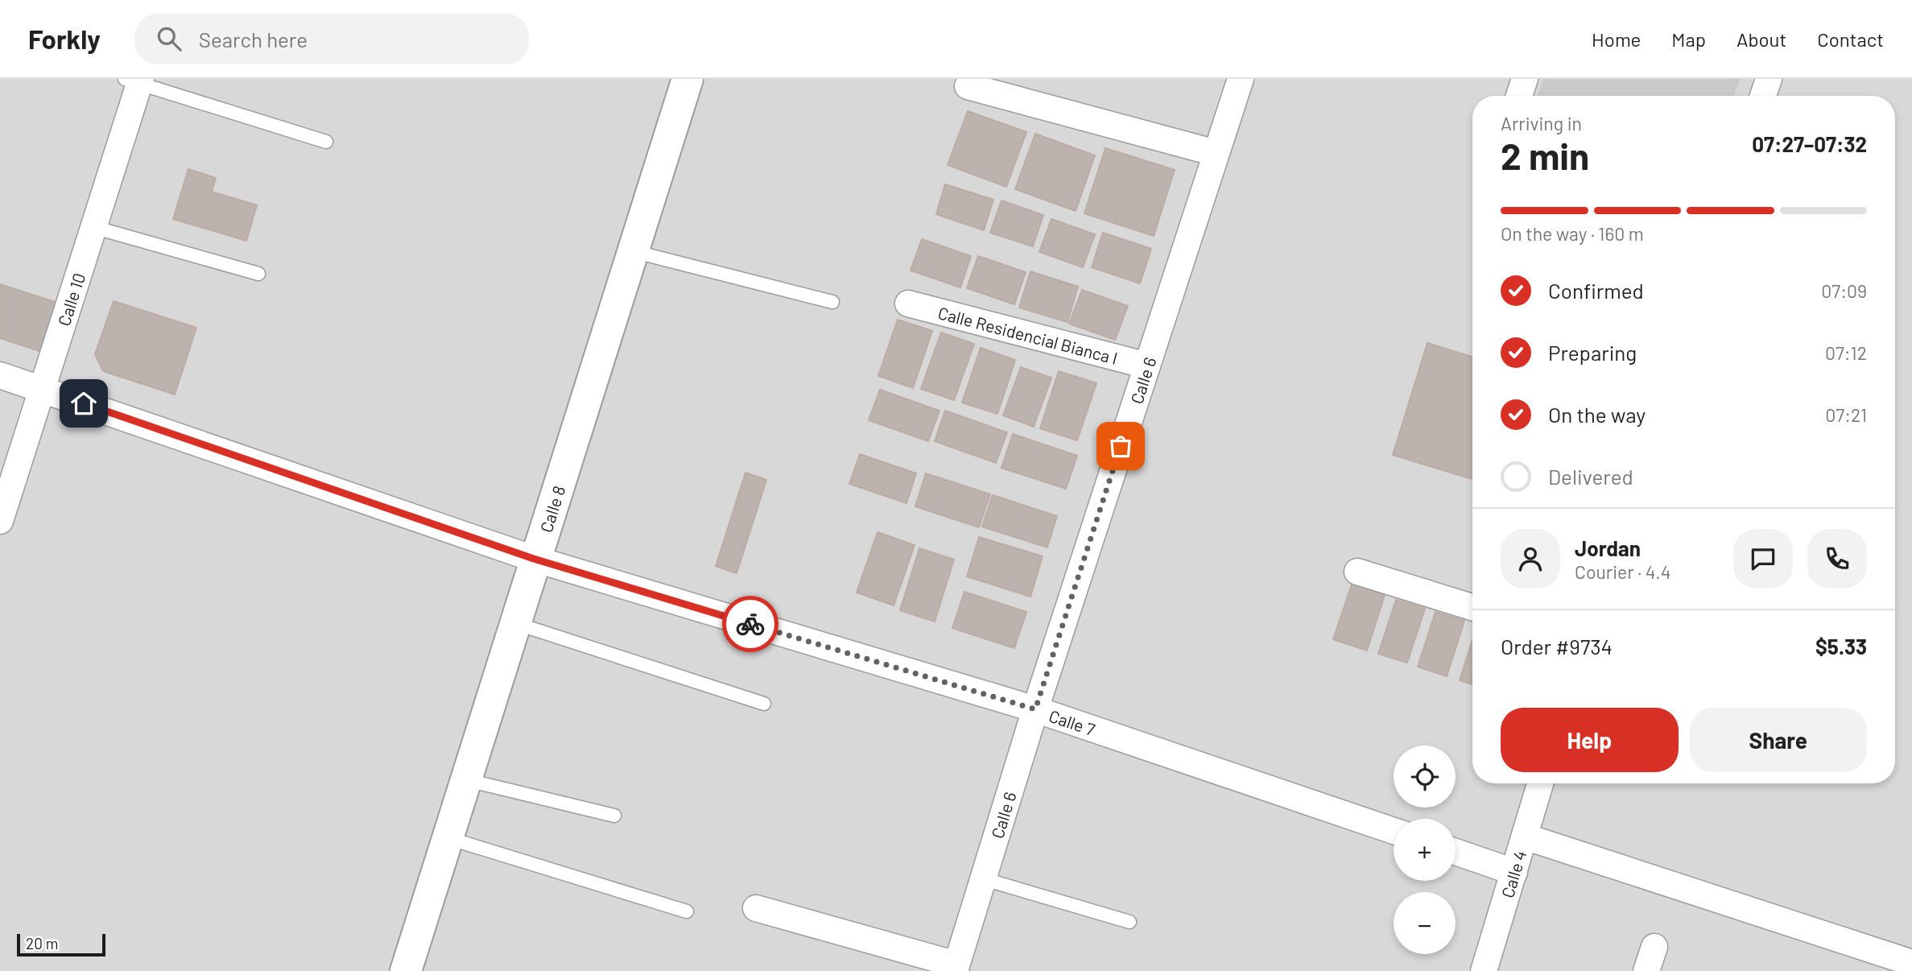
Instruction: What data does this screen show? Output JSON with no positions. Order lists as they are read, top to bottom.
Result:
{
  "streets": {
    "street": [
      "Calle 10",
      "Calle Residencial Bianca I",
      "Calle 6",
      "Calle 8",
      "Calle 7",
      "Calle 4"
    ]
  },
  "crossings": [
    ["Calle 10", "Calle 7"],
    ["Calle Residencial Bianca I", "Calle 6"],
    ["Calle 6", "Calle 7"],
    ["Calle 8", "Calle 7"]
  ],
  "scale_bar": "20 m",
  "page": {
    "header": "Forkly",
    "search": "Search here",
    "nav": [
      "Home",
      "Map",
      "About",
      "Contact"
    ],
    "heading": ["2 min", "Arriving in", "07:27–07:32"],
    "panel": [
      "Jordan",
      "Courier · 4.4",
      "Order #9734",
      "$5.33"
    ],
    "bar": "On the way · 160 m",
    "list": [
      ["Confirmed", "07:09"],
      ["Preparing", "07:12"],
      ["On the way", "07:21"],
      "Delivered"
    ],
    "buttons": ["Help", "Share"],
    "map_buttons": ["+", "−"],
    "scale": "20 m"
  }
}
